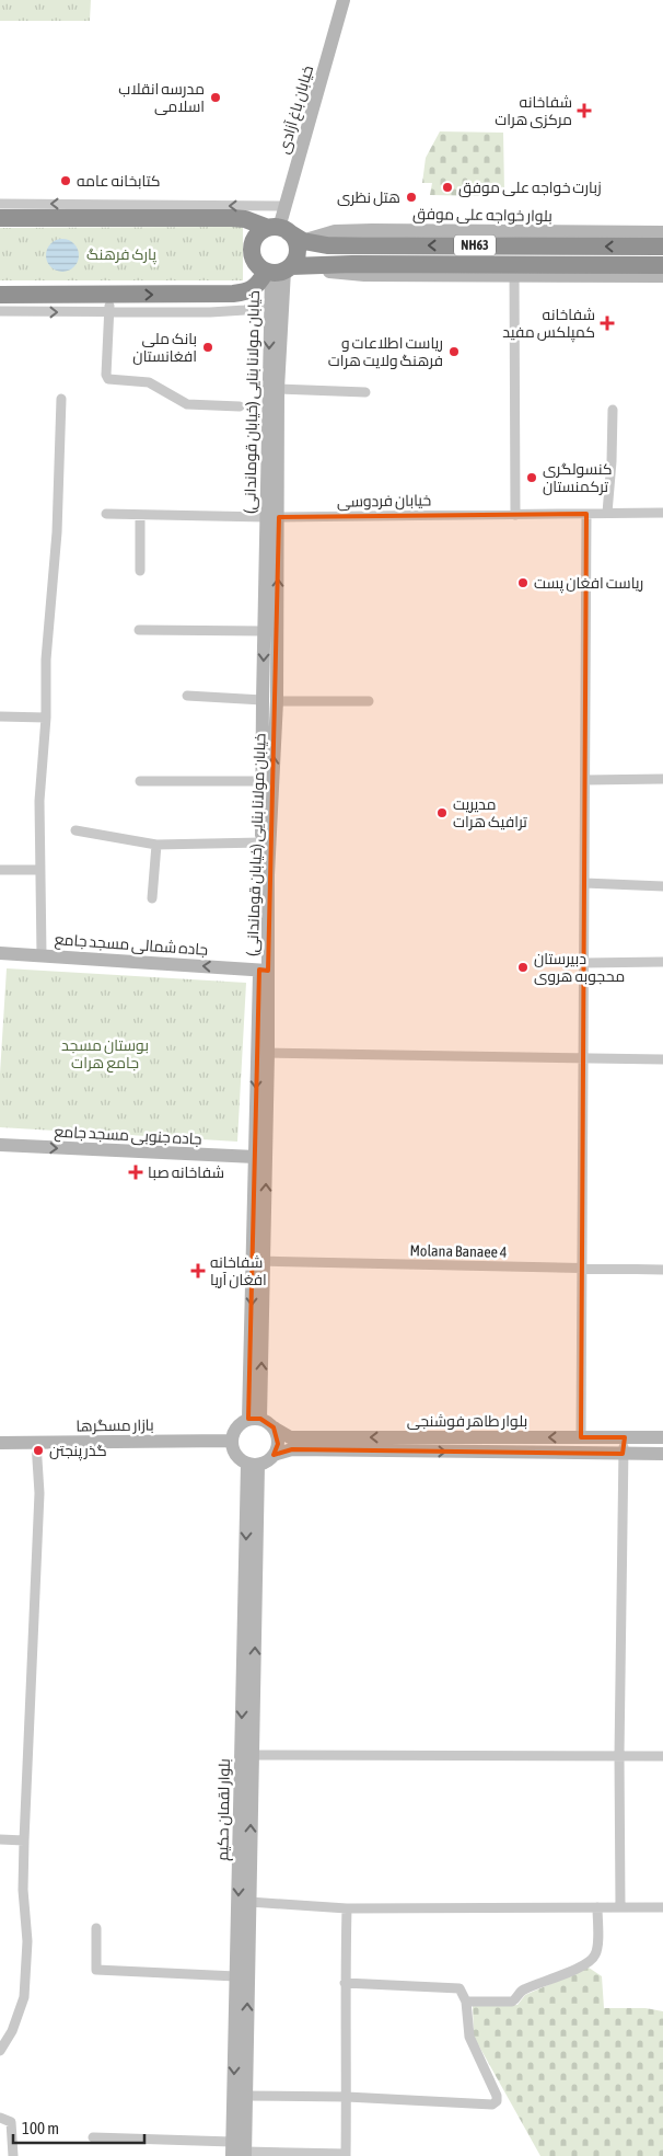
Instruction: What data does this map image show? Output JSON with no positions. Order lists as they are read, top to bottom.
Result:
{
  "streets": {
    "highway": ["NH63"],
    "street": [
      "خیابان باغ آزادی",
      "بلوار خواجه علی موفق",
      "خیابان مولانا بنایی (خیابان قوماندانی)",
      "خیابان فردوسی",
      "جاده شمالی مسجد جامع",
      "جاده جنوبی مسجد جامع",
      "Molana Banaee 4",
      "بلوار طاهر فوشنجی",
      "بازار مسگرها",
      "بلوار لقمان حکیم"
    ]
  },
  "crossings": [
    ["خیابان باغ آزادی", "بلوار خواجه علی موفق"],
    ["خیابان باغ آزادی", "NH63"],
    ["خیابان باغ آزادی", "خیابان مولانا بنایی (خیابان قوماندانی)"],
    ["بلوار خواجه علی موفق", "NH63"],
    ["بلوار خواجه علی موفق", "خیابان مولانا بنایی (خیابان قوماندانی)"],
    ["NH63", "خیابان مولانا بنایی (خیابان قوماندانی)"],
    ["خیابان مولانا بنایی (خیابان قوماندانی)", "خیابان فردوسی"],
    ["خیابان مولانا بنایی (خیابان قوماندانی)", "جاده شمالی مسجد جامع"],
    ["خیابان مولانا بنایی (خیابان قوماندانی)", "جاده جنوبی مسجد جامع"],
    ["خیابان مولانا بنایی (خیابان قوماندانی)", "Molana Banaee 4"],
    ["خیابان مولانا بنایی (خیابان قوماندانی)", "بلوار طاهر فوشنجی"],
    ["خیابان مولانا بنایی (خیابان قوماندانی)", "بازار مسگرها"],
    ["خیابان مولانا بنایی (خیابان قوماندانی)", "بلوار لقمان حکیم"],
    ["بلوار طاهر فوشنجی", "بازار مسگرها"],
    ["بلوار طاهر فوشنجی", "بلوار لقمان حکیم"],
    ["بازار مسگرها", "بلوار لقمان حکیم"]
  ],
  "one_way": ["جاده جنوبی مسجد جامع"],
  "parks": ["پارک فرهنگ", "بوستان مسجد جامع هرات"],
  "places": {
    "other": [
      "مدرسه انقلاب اسلامی",
      "کتابخانه عامه",
      "زبارت خواجه علی موفق",
      "هتل نظری",
      "بانک ملی افغانستان",
      "ریاست اطلاعات و فرهنگ ولایت هرات",
      "کنسولگری ترکمنستان",
      "ریاست افغان پست",
      "مدیریت ترافیک هرات",
      "دبیرستان محجوبه هروی",
      "گذر پنجتن"
    ],
    "health": [
      "شفاخانه مرکزی هرات",
      "شفاخانه کمپلکس مفید",
      "شفاخانه صبا",
      "شفاخانه افغان آریا"
    ]
  },
  "scale_bar": "100 m"
}
